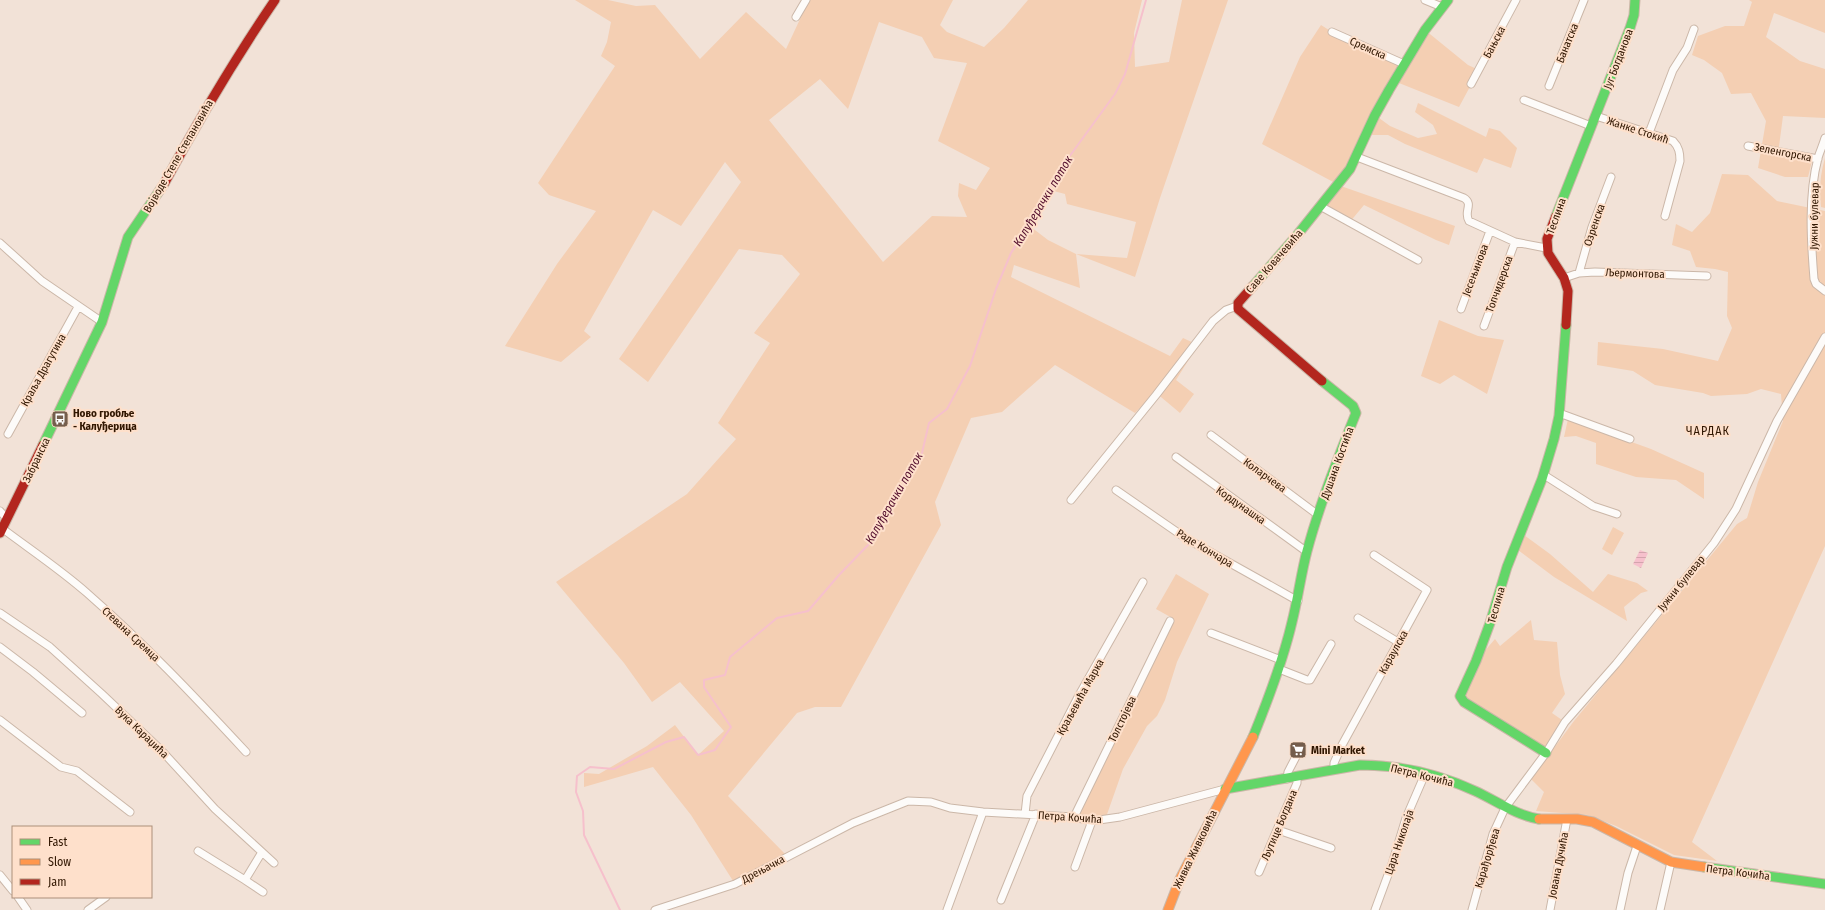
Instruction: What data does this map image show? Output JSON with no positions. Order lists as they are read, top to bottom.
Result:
{
  "streets": {
    "street": [
      "Бањска",
      "Банатска",
      "Сремска",
      "Југ Богданова",
      "Жанке Стокић",
      "Зеленгорска",
      "Војводе Степе Степановића",
      "Теслина",
      "Јужни булевар",
      "Озренска",
      "Саве Ковачевића",
      "Јесењинова",
      "Љермонтова",
      "Топчидерска",
      "Краља Драгутина",
      "Забранска",
      "Душана Костића",
      "Коларчева",
      "Кордунашка",
      "Раде Кончара",
      "Стевана Сремца",
      "Караулска",
      "Краљевића Марка",
      "Толстојева",
      "Вука Караџића",
      "Петра Кочића",
      "Љутице Богдана",
      "Цара Николаја",
      "Живка Живковића",
      "Карађорђева",
      "Јована Дучића",
      "Дрењачка"
    ]
  },
  "crossings": [
    ["Сремска", "Саве Ковачевића"],
    ["Југ Богданова", "Жанке Стокић"],
    ["Југ Богданова", "Теслина"],
    ["Жанке Стокић", "Теслина"],
    ["Зеленгорска", "Јужни булевар"],
    ["Војводе Степе Степановића", "Забранска"],
    ["Теслина", "Јужни булевар"],
    ["Теслина", "Љермонтова"],
    ["Јужни булевар", "Петра Кочића"],
    ["Јужни булевар", "Карађорђева"],
    ["Озренска", "Љермонтова"],
    ["Саве Ковачевића", "Душана Костића"],
    ["Забранска", "Стевана Сремца"],
    ["Душана Костића", "Коларчева"],
    ["Душана Костића", "Кордунашка"],
    ["Душана Костића", "Раде Кончара"],
    ["Душана Костића", "Петра Кочића"],
    ["Душана Костића", "Живка Живковића"],
    ["Караулска", "Петра Кочића"],
    ["Краљевића Марка", "Петра Кочића"],
    ["Толстојева", "Петра Кочића"],
    ["Петра Кочића", "Љутице Богдана"],
    ["Петра Кочића", "Цара Николаја"],
    ["Петра Кочића", "Живка Живковића"],
    ["Петра Кочића", "Карађорђева"],
    ["Петра Кочића", "Јована Дучића"],
    ["Петра Кочића", "Дрењачка"]
  ],
  "districts": ["ЧАРДАК"],
  "water": ["Калуђерачки поток"],
  "places": {
    "bus stop": ["Ново гробље - Калуђерица"],
    "supermarket": ["Mini Market"]
  },
  "legend": ["Fast", "Slow", "Jam"]
}
